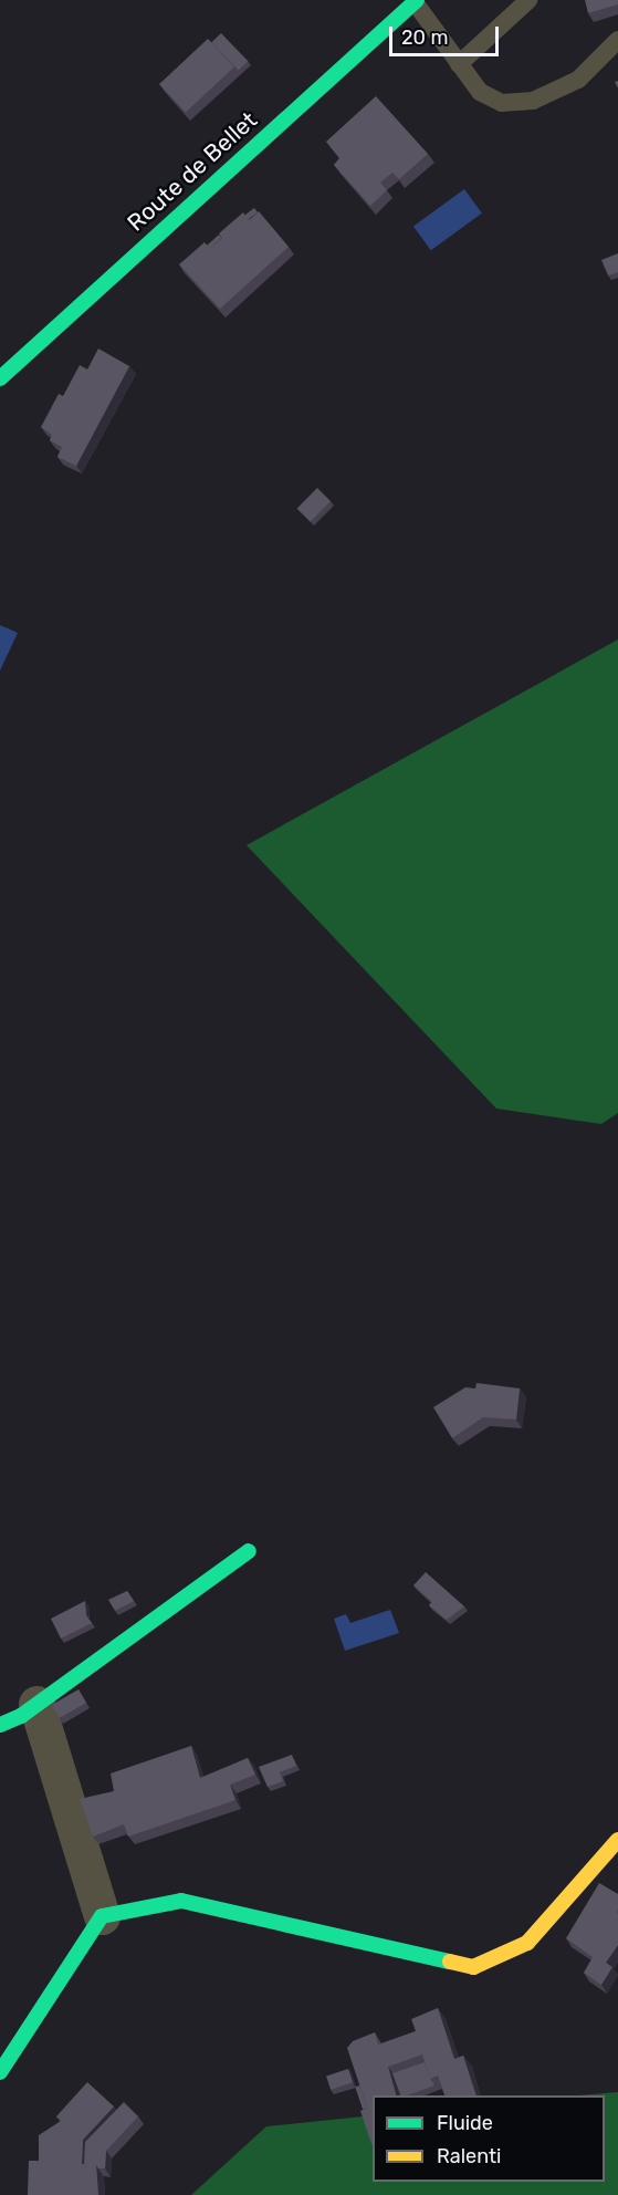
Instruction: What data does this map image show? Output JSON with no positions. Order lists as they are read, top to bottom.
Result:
{
  "streets": {
    "street": ["Route de Bellet"]
  },
  "legend": ["Fluide", "Ralenti"],
  "scale_bar": "20 m"
}
